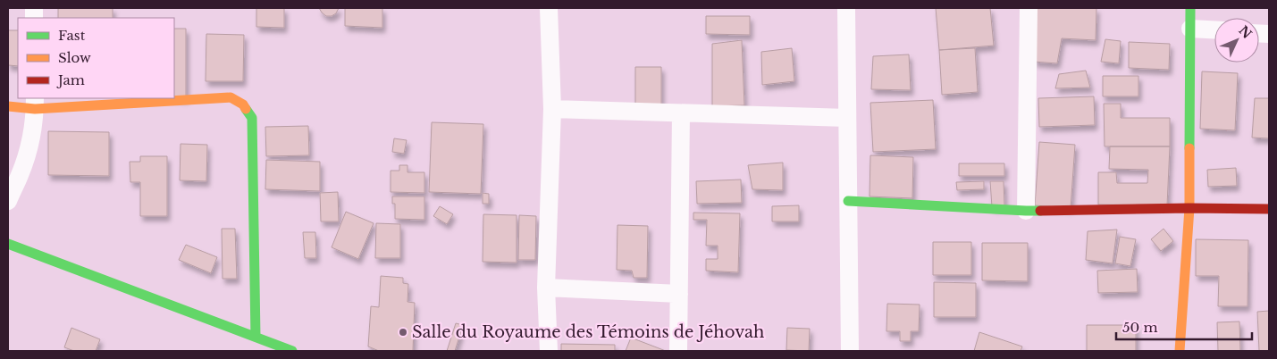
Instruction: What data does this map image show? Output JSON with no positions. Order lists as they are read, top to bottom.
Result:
{
  "places": ["Salle du Royaume des Témoins de Jéhovah"],
  "legend": ["Fast", "Slow", "Jam"],
  "scale_bar": "50 m",
  "north": "top right"
}
